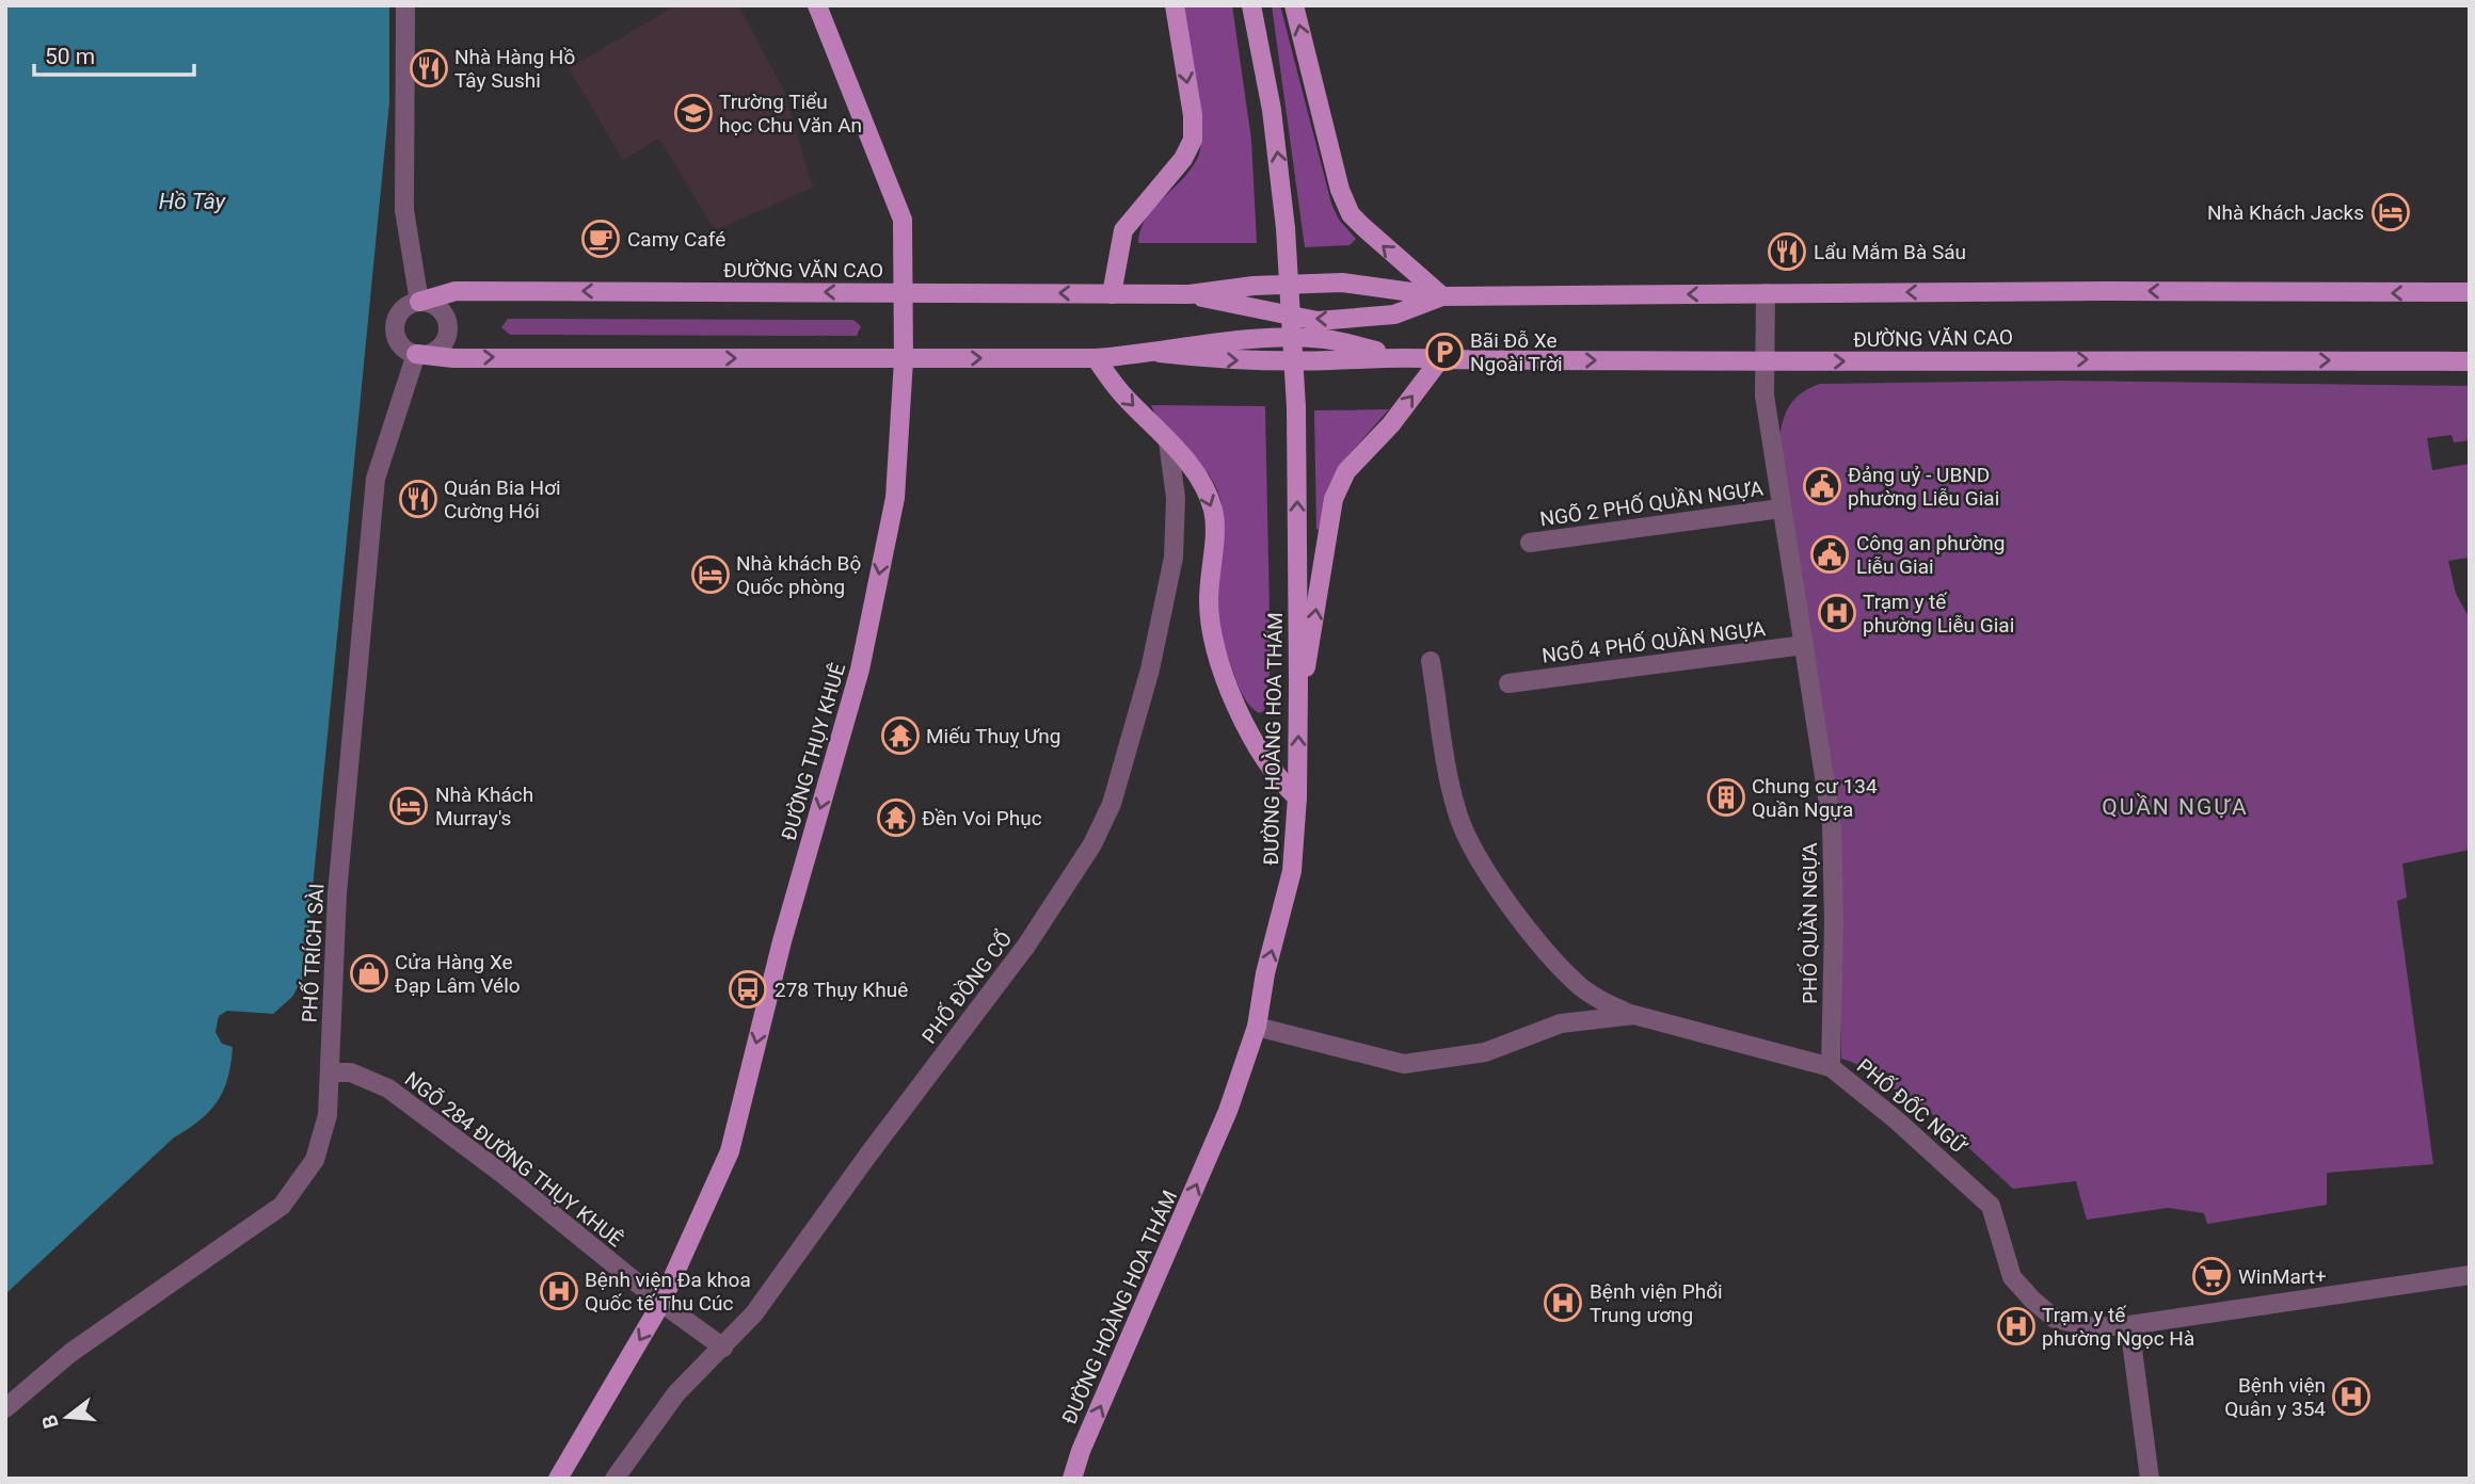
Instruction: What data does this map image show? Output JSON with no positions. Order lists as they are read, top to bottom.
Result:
{
  "streets": {
    "main road": ["ĐƯỜNG VĂN CAO", "ĐƯỜNG HOÀNG HOA THÁM", "ĐƯỜNG THỤY KHUÊ"],
    "street": [
      "NGÕ 2 PHỐ QUẦN NGỰA",
      "NGÕ 4 PHỐ QUẦN NGỰA",
      "PHỐ QUẦN NGỰA",
      "PHỐ TRÍCH SÀI",
      "PHỐ ĐỒNG CỔ",
      "PHỐ ĐỐC NGỮ",
      "NGÕ 284 ĐƯỜNG THỤY KHUÊ"
    ]
  },
  "crossings": [
    ["ĐƯỜNG VĂN CAO", "ĐƯỜNG THỤY KHUÊ"],
    ["ĐƯỜNG VĂN CAO", "PHỐ QUẦN NGỰA"],
    ["ĐƯỜNG VĂN CAO", "PHỐ TRÍCH SÀI"],
    ["NGÕ 2 PHỐ QUẦN NGỰA", "PHỐ QUẦN NGỰA"],
    ["NGÕ 4 PHỐ QUẦN NGỰA", "PHỐ QUẦN NGỰA"],
    ["ĐƯỜNG HOÀNG HOA THÁM", "PHỐ ĐỐC NGỮ"],
    ["ĐƯỜNG THỤY KHUÊ", "NGÕ 284 ĐƯỜNG THỤY KHUÊ"],
    ["PHỐ QUẦN NGỰA", "PHỐ ĐỐC NGỮ"],
    ["PHỐ TRÍCH SÀI", "NGÕ 284 ĐƯỜNG THỤY KHUÊ"],
    ["PHỐ ĐỒNG CỔ", "NGÕ 284 ĐƯỜNG THỤY KHUÊ"]
  ],
  "one_way": ["ĐƯỜNG THỤY KHUÊ"],
  "districts": ["QUẦN NGỰA"],
  "water": ["Hồ Tây"],
  "places": {
    "restaurant": ["Nhà Hàng Hồ Tây Sushi", "Lẩu Mắm Bà Sáu", "Quán Bia Hơi Cường Hói"],
    "school or university": ["Trường Tiểu học Chu Văn An"],
    "hotel": ["Nhà Khách Jacks", "Nhà khách Bộ Quốc phòng", "Nhà Khách Murray's"],
    "cafe": ["Camy Café"],
    "parking": ["Bãi Đỗ Xe Ngoài Trời"],
    "public building": ["Đảng uỷ - UBND phường Liễu Giai", "Công an phường Liễu Giai"],
    "hospital": [
      "Trạm y tế phường Liễu Giai",
      "Bệnh viện Đa khoa Quốc tế Thu Cúc",
      "Bệnh viện Phổi Trung ương",
      "Trạm y tế phường Ngọc Hà",
      "Bệnh viện Quân y 354"
    ],
    "temple": ["Miếu Thuỵ Ưng", "Đền Voi Phục"],
    "building": ["Chung cư 134 Quần Ngựa"],
    "shop": ["Cửa Hàng Xe Đạp Lâm Vélo"],
    "bus stop": ["278 Thụy Khuê"],
    "supermarket": ["WinMart+"]
  },
  "scale_bar": "50 m",
  "north": "left"
}
